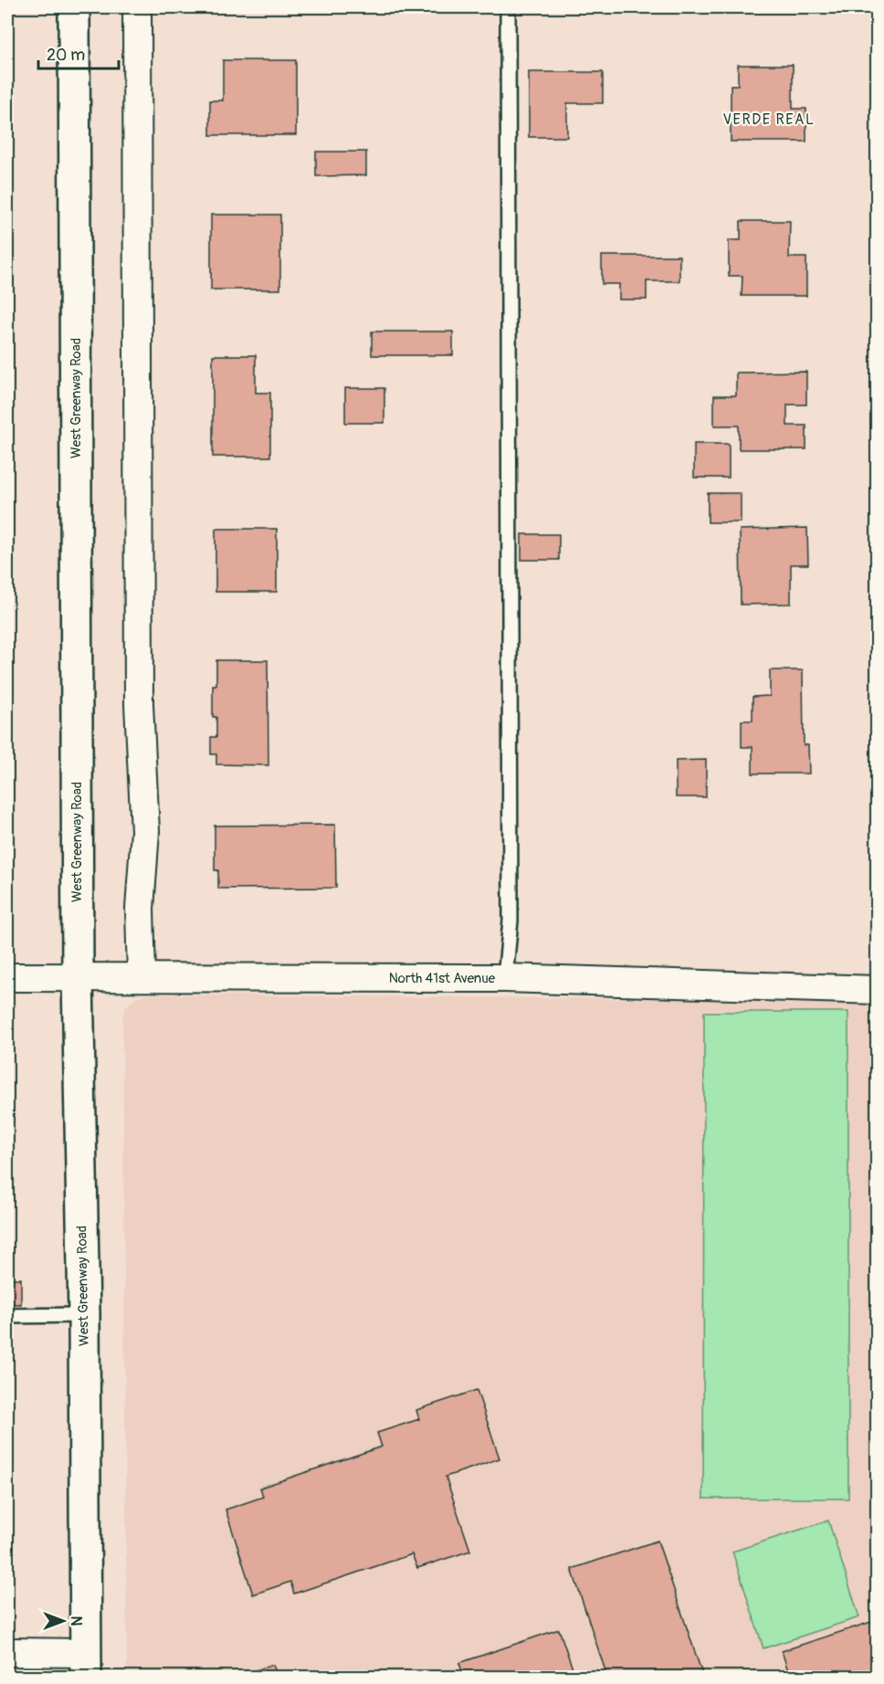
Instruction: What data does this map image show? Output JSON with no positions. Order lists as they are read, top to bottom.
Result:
{
  "streets": {
    "main road": ["West Greenway Road"],
    "street": ["North 41st Avenue"]
  },
  "crossings": [
    ["West Greenway Road", "North 41st Avenue"]
  ],
  "districts": ["VERDE REAL"],
  "scale_bar": "20 m",
  "north": "right"
}
